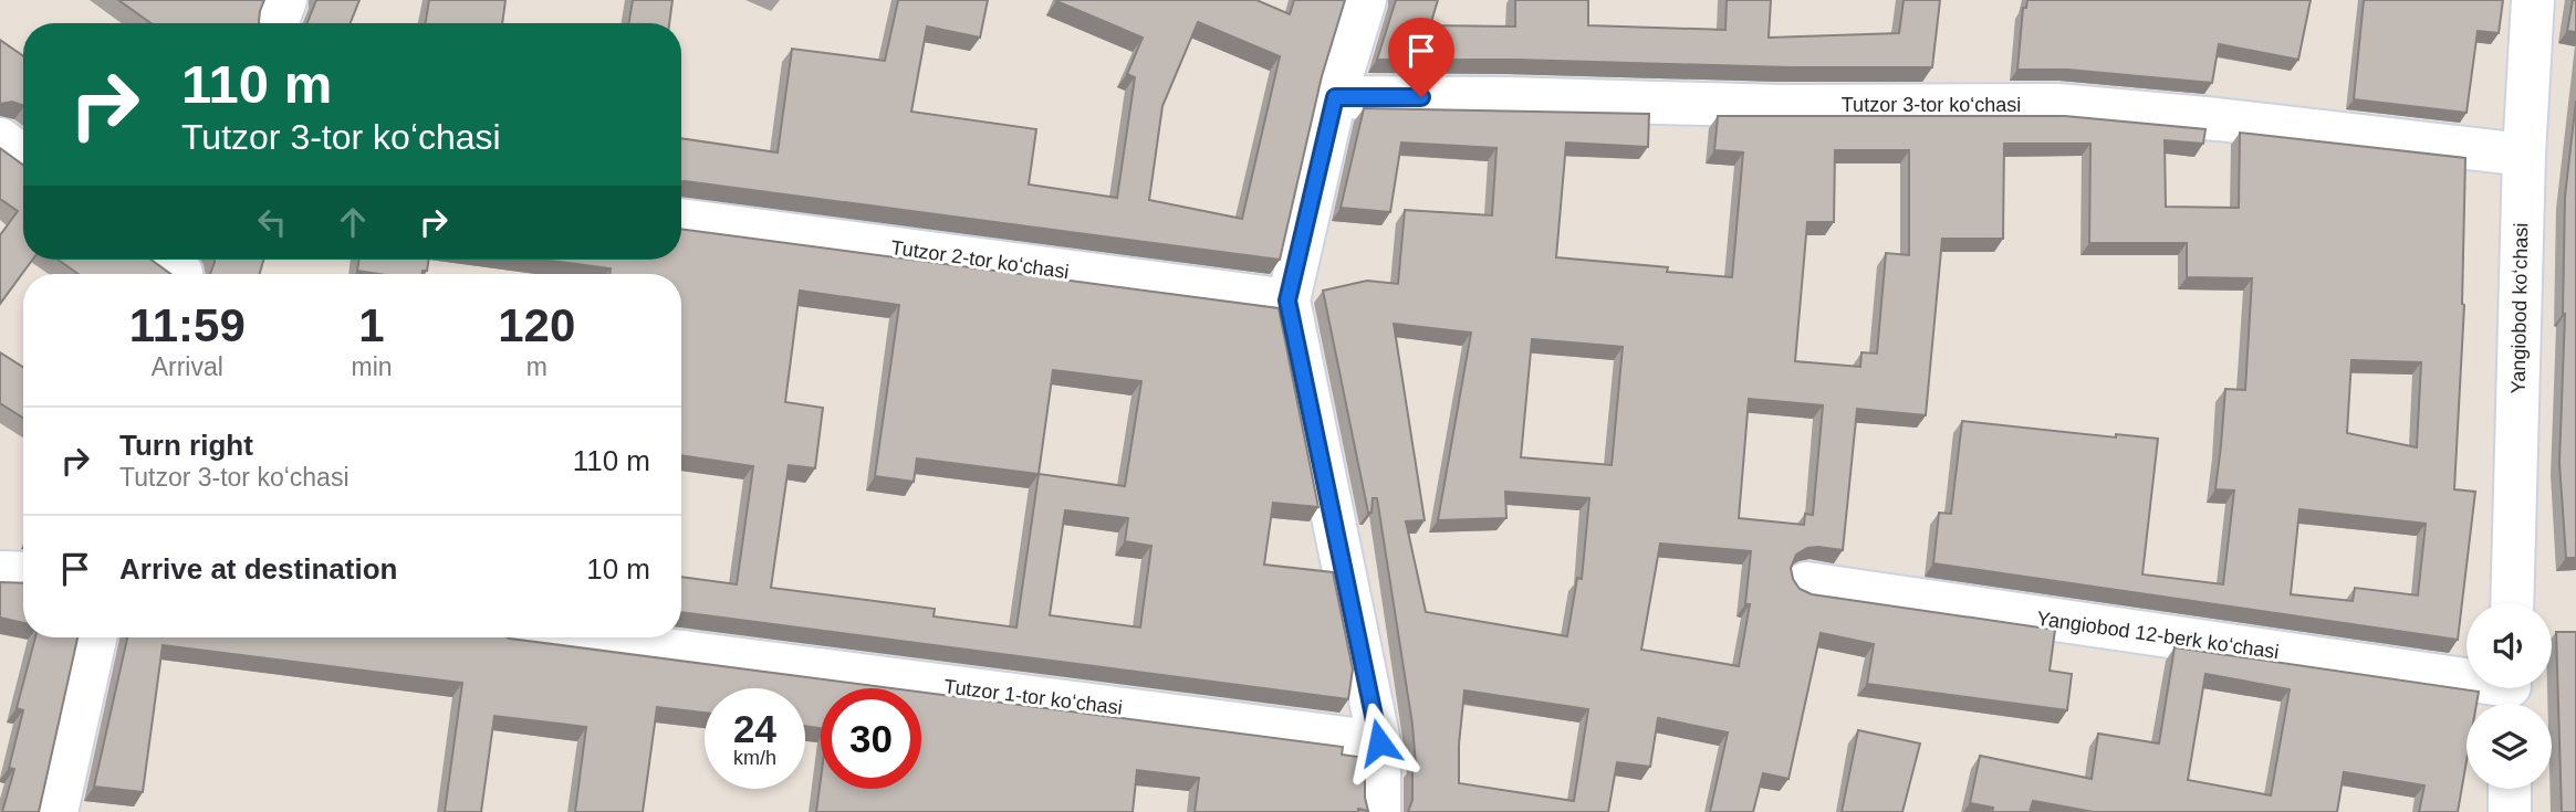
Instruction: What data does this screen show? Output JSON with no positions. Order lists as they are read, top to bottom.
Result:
{
  "streets": {
    "street": [
      "Tutzor 3-tor koʻchasi",
      "Tutzor 2-tor koʻchasi",
      "Yangiobod koʻchasi",
      "Yangiobod 12-berk koʻchasi",
      "Tutzor 1-tor koʻchasi"
    ]
  },
  "crossings": [
    ["Tutzor 3-tor koʻchasi", "Yangiobod koʻchasi"]
  ],
  "page": {
    "turn": ["110 m", "Tutzor 3-tor koʻchasi"],
    "eta": [
      "11:59",
      "Arrival",
      "1",
      "min",
      "120",
      "m"
    ],
    "list": [
      {
        "name": "Turn right",
        "note": "Tutzor 3-tor koʻchasi",
        "value": "110 m"
      },
      {
        "name": "Arrive at destination",
        "value": "10 m"
      }
    ],
    "speed": "24 km/h",
    "limit": "30"
  }
}
